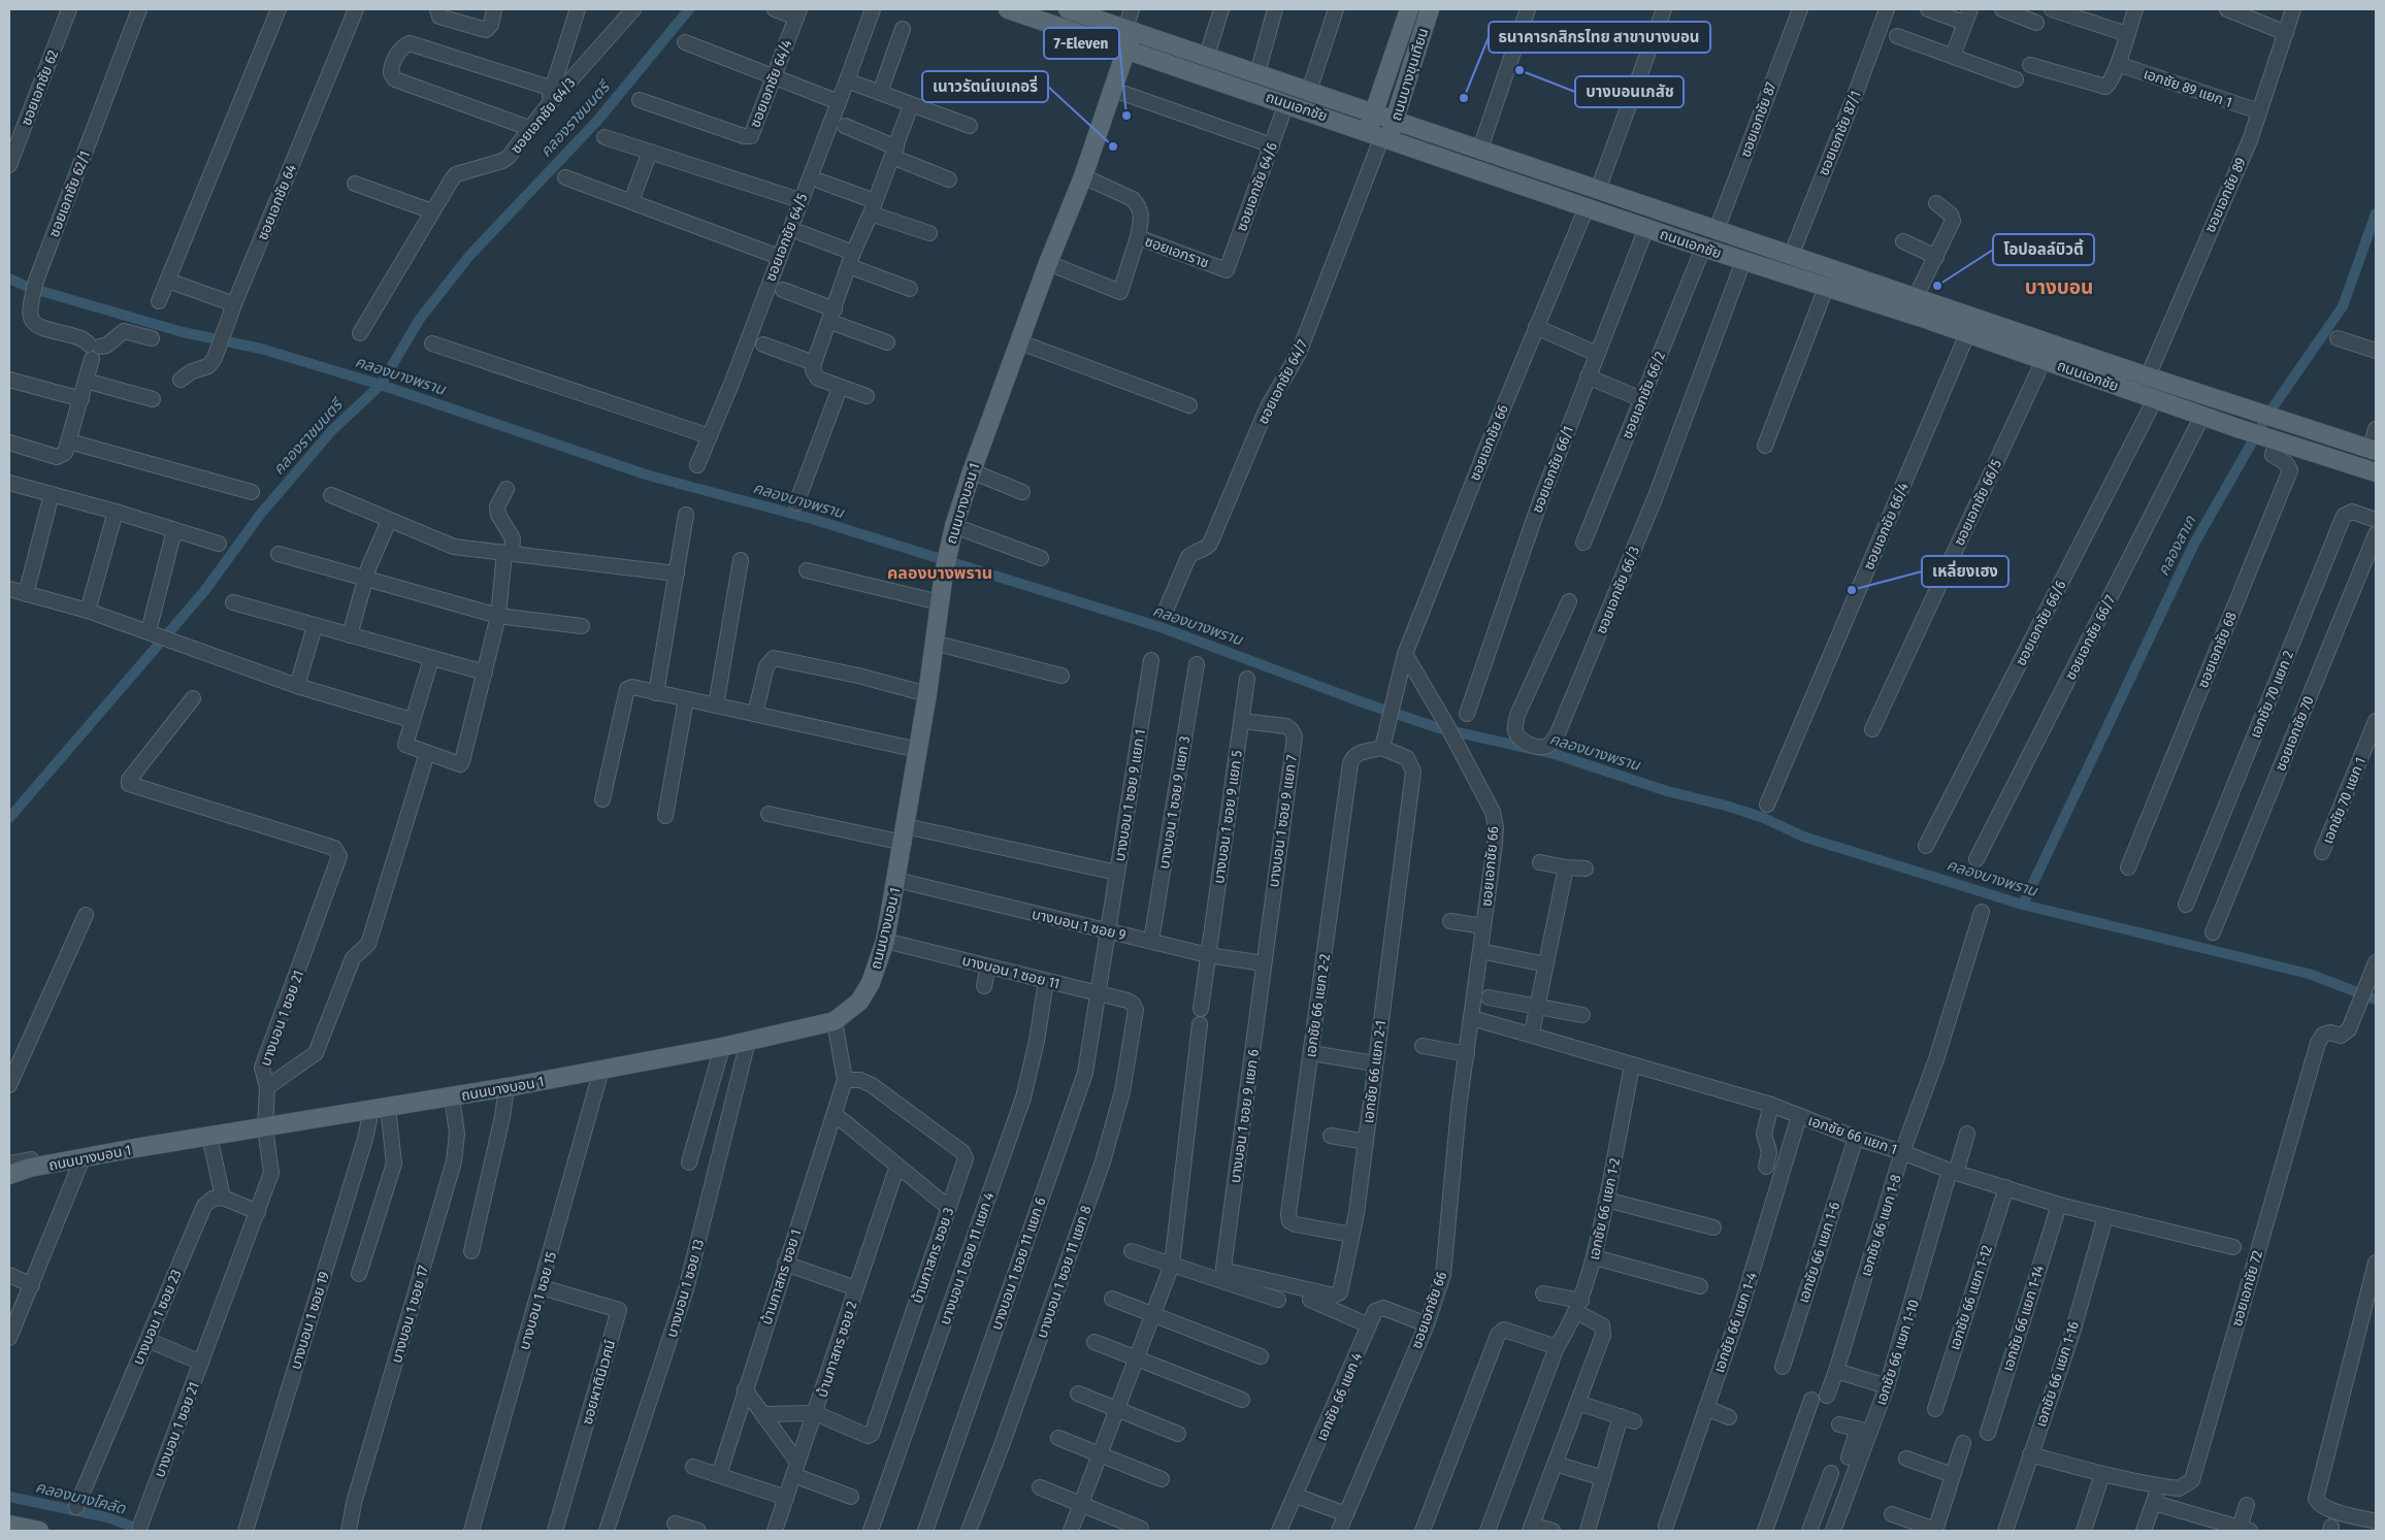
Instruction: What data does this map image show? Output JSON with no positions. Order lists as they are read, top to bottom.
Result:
{
  "streets": {
    "main road": ["ถนนบางขุนเทียน", "ถนนเอกชัย", "ถนนบางบอน 1"],
    "street": [
      "ซอยเอกชัย 64/4",
      "ซอยเอกชัย 62",
      "เอกชัย 89 แยก 1",
      "ซอยเอกชัย 64/3",
      "ซอยเอกชัย 87",
      "ซอยเอกชัย 87/1",
      "ซอยเอกชัย 64/6",
      "ซอยเอกชัย 62/1",
      "ซอยเอกชัย 89",
      "ซอยเอกชัย 64",
      "ซอยเอกชัย 64/5",
      "ซอยเอกราช",
      "ซอยเอกชัย 64/7",
      "ซอยเอกชัย 66/2",
      "ซอยเอกชัย 66",
      "ซอยเอกชัย 66/1",
      "ซอยเอกชัย 66/5",
      "ซอยเอกชัย 66/4",
      "ซอยเอกชัย 66/3",
      "ซอยเอกชัย 66/6",
      "ซอยเอกชัย 66/7",
      "ซอยเอกชัย 68",
      "เอกชัย 70 แยก 2",
      "ซอยเอกชัย 70",
      "บางบอน 1 ซอย 9 แยก 1",
      "เอกชัย 70 แยก 1",
      "บางบอน 1 ซอย 9 แยก 3",
      "บางบอน 1 ซอย 9 แยก 5",
      "บางบอน 1 ซอย 9 แยก 7",
      "บางบอน 1 ซอย 9",
      "บางบอน 1 ซอย 11",
      "เอกชัย 66 แยก 2-2",
      "บางบอน 1 ซอย 21",
      "เอกชัย 66 แยก 2-1",
      "บางบอน 1 ซอย 9 แยก 6",
      "เอกชัย 66 แยก 1",
      "เอกชัย 66 แยก 1-2",
      "เอกชัย 66 แยก 1-8",
      "เอกชัย 66 แยก 1-6",
      "บ้านภาสกร ซอย 3",
      "บางบอน 1 ซอย 11 แยก 4",
      "บางบอน 1 ซอย 11 แยก 6",
      "บางบอน 1 ซอย 11 แยก 8",
      "บ้านภาสกร ซอย 1",
      "บางบอน 1 ซอย 13",
      "ซอยเอกชัย 72",
      "เอกชัย 66 แยก 1-12",
      "บางบอน 1 ซอย 15",
      "บางบอน 1 ซอย 17",
      "บางบอน 1 ซอย 23",
      "เอกชัย 66 แยก 1-14",
      "บางบอน 1 ซอย 19",
      "เอกชัย 66 แยก 1-4",
      "บ้านภาสกร ซอย 2",
      "เอกชัย 66 แยก 1-10",
      "เอกชัย 66 แยก 1-16",
      "ซอยผาตินิเวศน์",
      "เอกชัย 66 แยก 4"
    ]
  },
  "crossings": [
    ["ถนนบางขุนเทียน", "ถนนเอกชัย"],
    ["ถนนบางขุนเทียน", "ซอยเอกชัย 64/7"],
    ["เอกชัย 89 แยก 1", "ซอยเอกชัย 89"],
    ["ถนนเอกชัย", "ซอยเอกชัย 87"],
    ["ถนนเอกชัย", "ซอยเอกชัย 87/1"],
    ["ถนนเอกชัย", "ซอยเอกชัย 64/6"],
    ["ถนนเอกชัย", "ซอยเอกชัย 89"],
    ["ถนนเอกชัย", "ซอยเอกชัย 64/7"],
    ["ถนนเอกชัย", "ซอยเอกชัย 66/2"],
    ["ถนนเอกชัย", "ซอยเอกชัย 66"],
    ["ถนนเอกชัย", "ซอยเอกชัย 66/1"],
    ["ถนนเอกชัย", "ซอยเอกชัย 66/5"],
    ["ถนนเอกชัย", "ถนนบางบอน 1"],
    ["ถนนเอกชัย", "ซอยเอกชัย 66/4"],
    ["ถนนเอกชัย", "ซอยเอกชัย 66/3"],
    ["ถนนเอกชัย", "ซอยเอกชัย 66/6"],
    ["ถนนเอกชัย", "ซอยเอกชัย 66/7"],
    ["ถนนเอกชัย", "ซอยเอกชัย 68"],
    ["ซอยเอกชัย 64/6", "ซอยเอกราช"],
    ["ซอยเอกราช", "ถนนบางบอน 1"],
    ["ซอยเอกชัย 66", "เอกชัย 66 แยก 1"],
    ["ซอยเอกชัย 66", "เอกชัย 66 แยก 4"],
    ["ถนนบางบอน 1", "บางบอน 1 ซอย 9"],
    ["ถนนบางบอน 1", "บางบอน 1 ซอย 11"],
    ["ถนนบางบอน 1", "บางบอน 1 ซอย 21"],
    ["ถนนบางบอน 1", "บางบอน 1 ซอย 13"],
    ["ถนนบางบอน 1", "บางบอน 1 ซอย 15"],
    ["ถนนบางบอน 1", "บางบอน 1 ซอย 17"],
    ["ถนนบางบอน 1", "บางบอน 1 ซอย 19"],
    ["บางบอน 1 ซอย 9 แยก 1", "บางบอน 1 ซอย 9"],
    ["บางบอน 1 ซอย 9 แยก 1", "บางบอน 1 ซอย 11"],
    ["บางบอน 1 ซอย 9 แยก 1", "บางบอน 1 ซอย 11 แยก 6"],
    ["บางบอน 1 ซอย 9 แยก 3", "บางบอน 1 ซอย 9"],
    ["บางบอน 1 ซอย 9 แยก 5", "บางบอน 1 ซอย 9 แยก 7"],
    ["บางบอน 1 ซอย 9 แยก 5", "บางบอน 1 ซอย 9"],
    ["บางบอน 1 ซอย 9 แยก 7", "บางบอน 1 ซอย 9"],
    ["บางบอน 1 ซอย 9 แยก 7", "บางบอน 1 ซอย 9 แยก 6"],
    ["บางบอน 1 ซอย 9", "บางบอน 1 ซอย 9 แยก 6"],
    ["บางบอน 1 ซอย 11", "บางบอน 1 ซอย 11 แยก 4"],
    ["บางบอน 1 ซอย 11", "บางบอน 1 ซอย 11 แยก 6"],
    ["บางบอน 1 ซอย 11", "บางบอน 1 ซอย 11 แยก 8"],
    ["เอกชัย 66 แยก 2-2", "เอกชัย 66 แยก 2-1"],
    ["เอกชัย 66 แยก 2-1", "บางบอน 1 ซอย 9 แยก 6"],
    ["เอกชัย 66 แยก 1", "เอกชัย 66 แยก 1-2"],
    ["เอกชัย 66 แยก 1", "เอกชัย 66 แยก 1-8"],
    ["เอกชัย 66 แยก 1", "เอกชัย 66 แยก 1-6"],
    ["เอกชัย 66 แยก 1", "เอกชัย 66 แยก 1-12"],
    ["เอกชัย 66 แยก 1", "เอกชัย 66 แยก 1-14"],
    ["เอกชัย 66 แยก 1", "เอกชัย 66 แยก 1-4"],
    ["เอกชัย 66 แยก 1", "เอกชัย 66 แยก 1-10"],
    ["เอกชัย 66 แยก 1", "เอกชัย 66 แยก 1-16"],
    ["บ้านภาสกร ซอย 3", "บ้านภาสกร ซอย 1"],
    ["บ้านภาสกร ซอย 3", "บ้านภาสกร ซอย 2"],
    ["ซอยเอกชัย 72", "เอกชัย 66 แยก 1-16"],
    ["บางบอน 1 ซอย 15", "ซอยผาตินิเวศน์"]
  ],
  "districts": ["บางบอน", "คลองบางพราน"],
  "water": [
    "คลองราชมนตรี",
    "คลองบางพราน",
    "คลองสาเก",
    "คลองบางโคลัด"
  ],
  "places": [
    "บางบอนเภสัช",
    "ธนาคารกสิกรไทย สาขาบางบอน",
    "7-Eleven",
    "เนาวรัตน์เบเกอรี่",
    "โอปอลล์บิวตี้",
    "เหลี่ยงเฮง"
  ]
}
